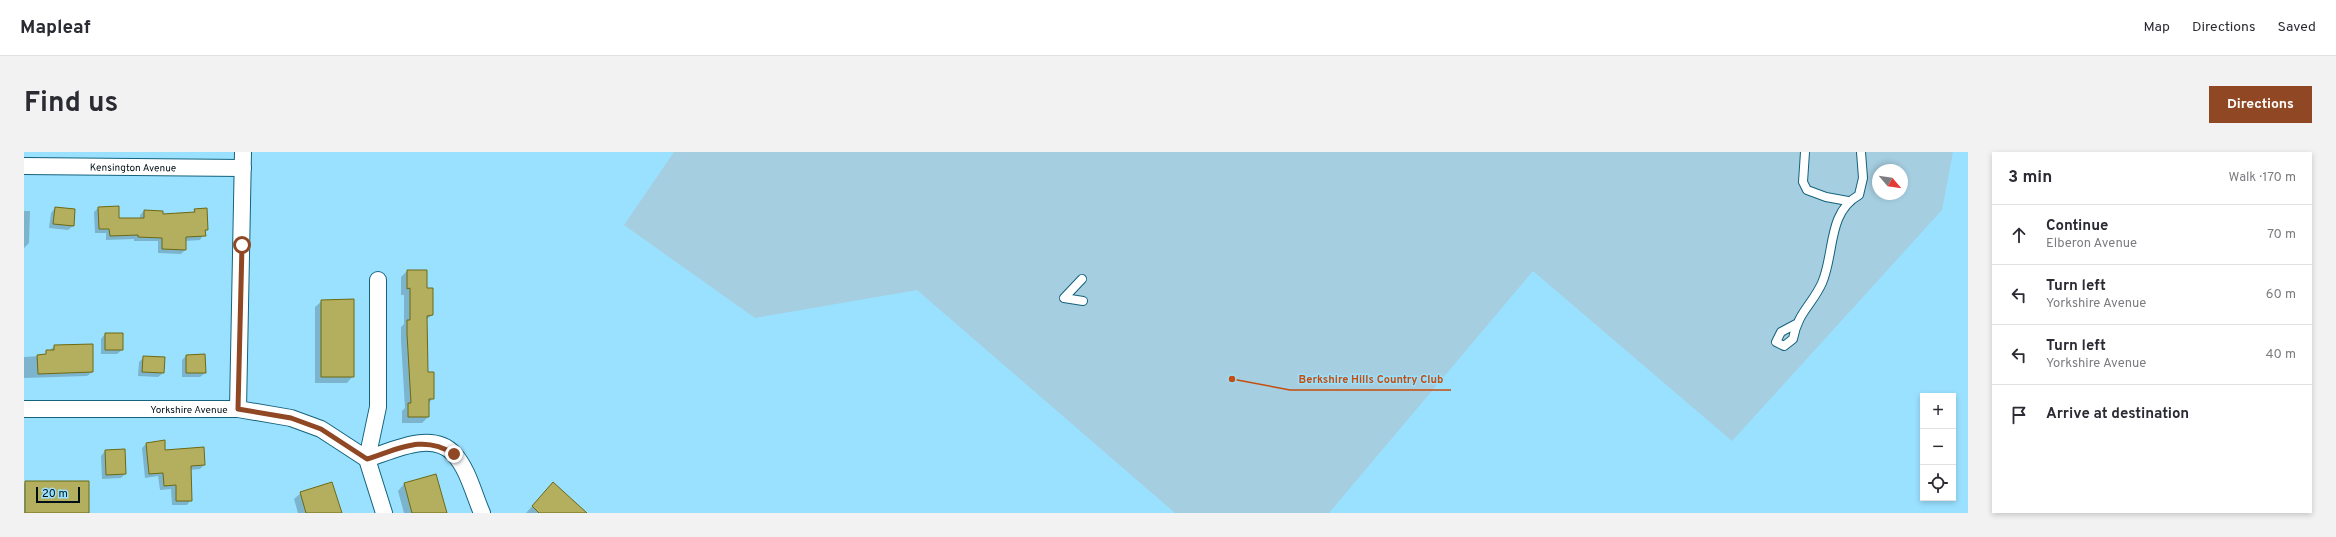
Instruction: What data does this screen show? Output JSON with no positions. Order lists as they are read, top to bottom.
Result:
{
  "streets": {
    "street": ["Kensington Avenue", "Yorkshire Avenue"]
  },
  "places": ["Berkshire Hills Country Club"],
  "scale_bar": "20 m",
  "north": "bottom right",
  "page": {
    "header": "Mapleaf",
    "nav": ["Map", "Directions", "Saved"],
    "title": "Find us",
    "buttons": "Directions",
    "heading": ["3 min", "Walk · 170 m"],
    "list": [
      ["Continue", "Elberon Avenue", "70 m"],
      ["Turn left", "Yorkshire Avenue", "60 m"],
      ["Turn left", "Yorkshire Avenue", "40 m"],
      "Arrive at destination"
    ],
    "map_buttons": ["+", "−"],
    "scale": "20 m"
  }
}
